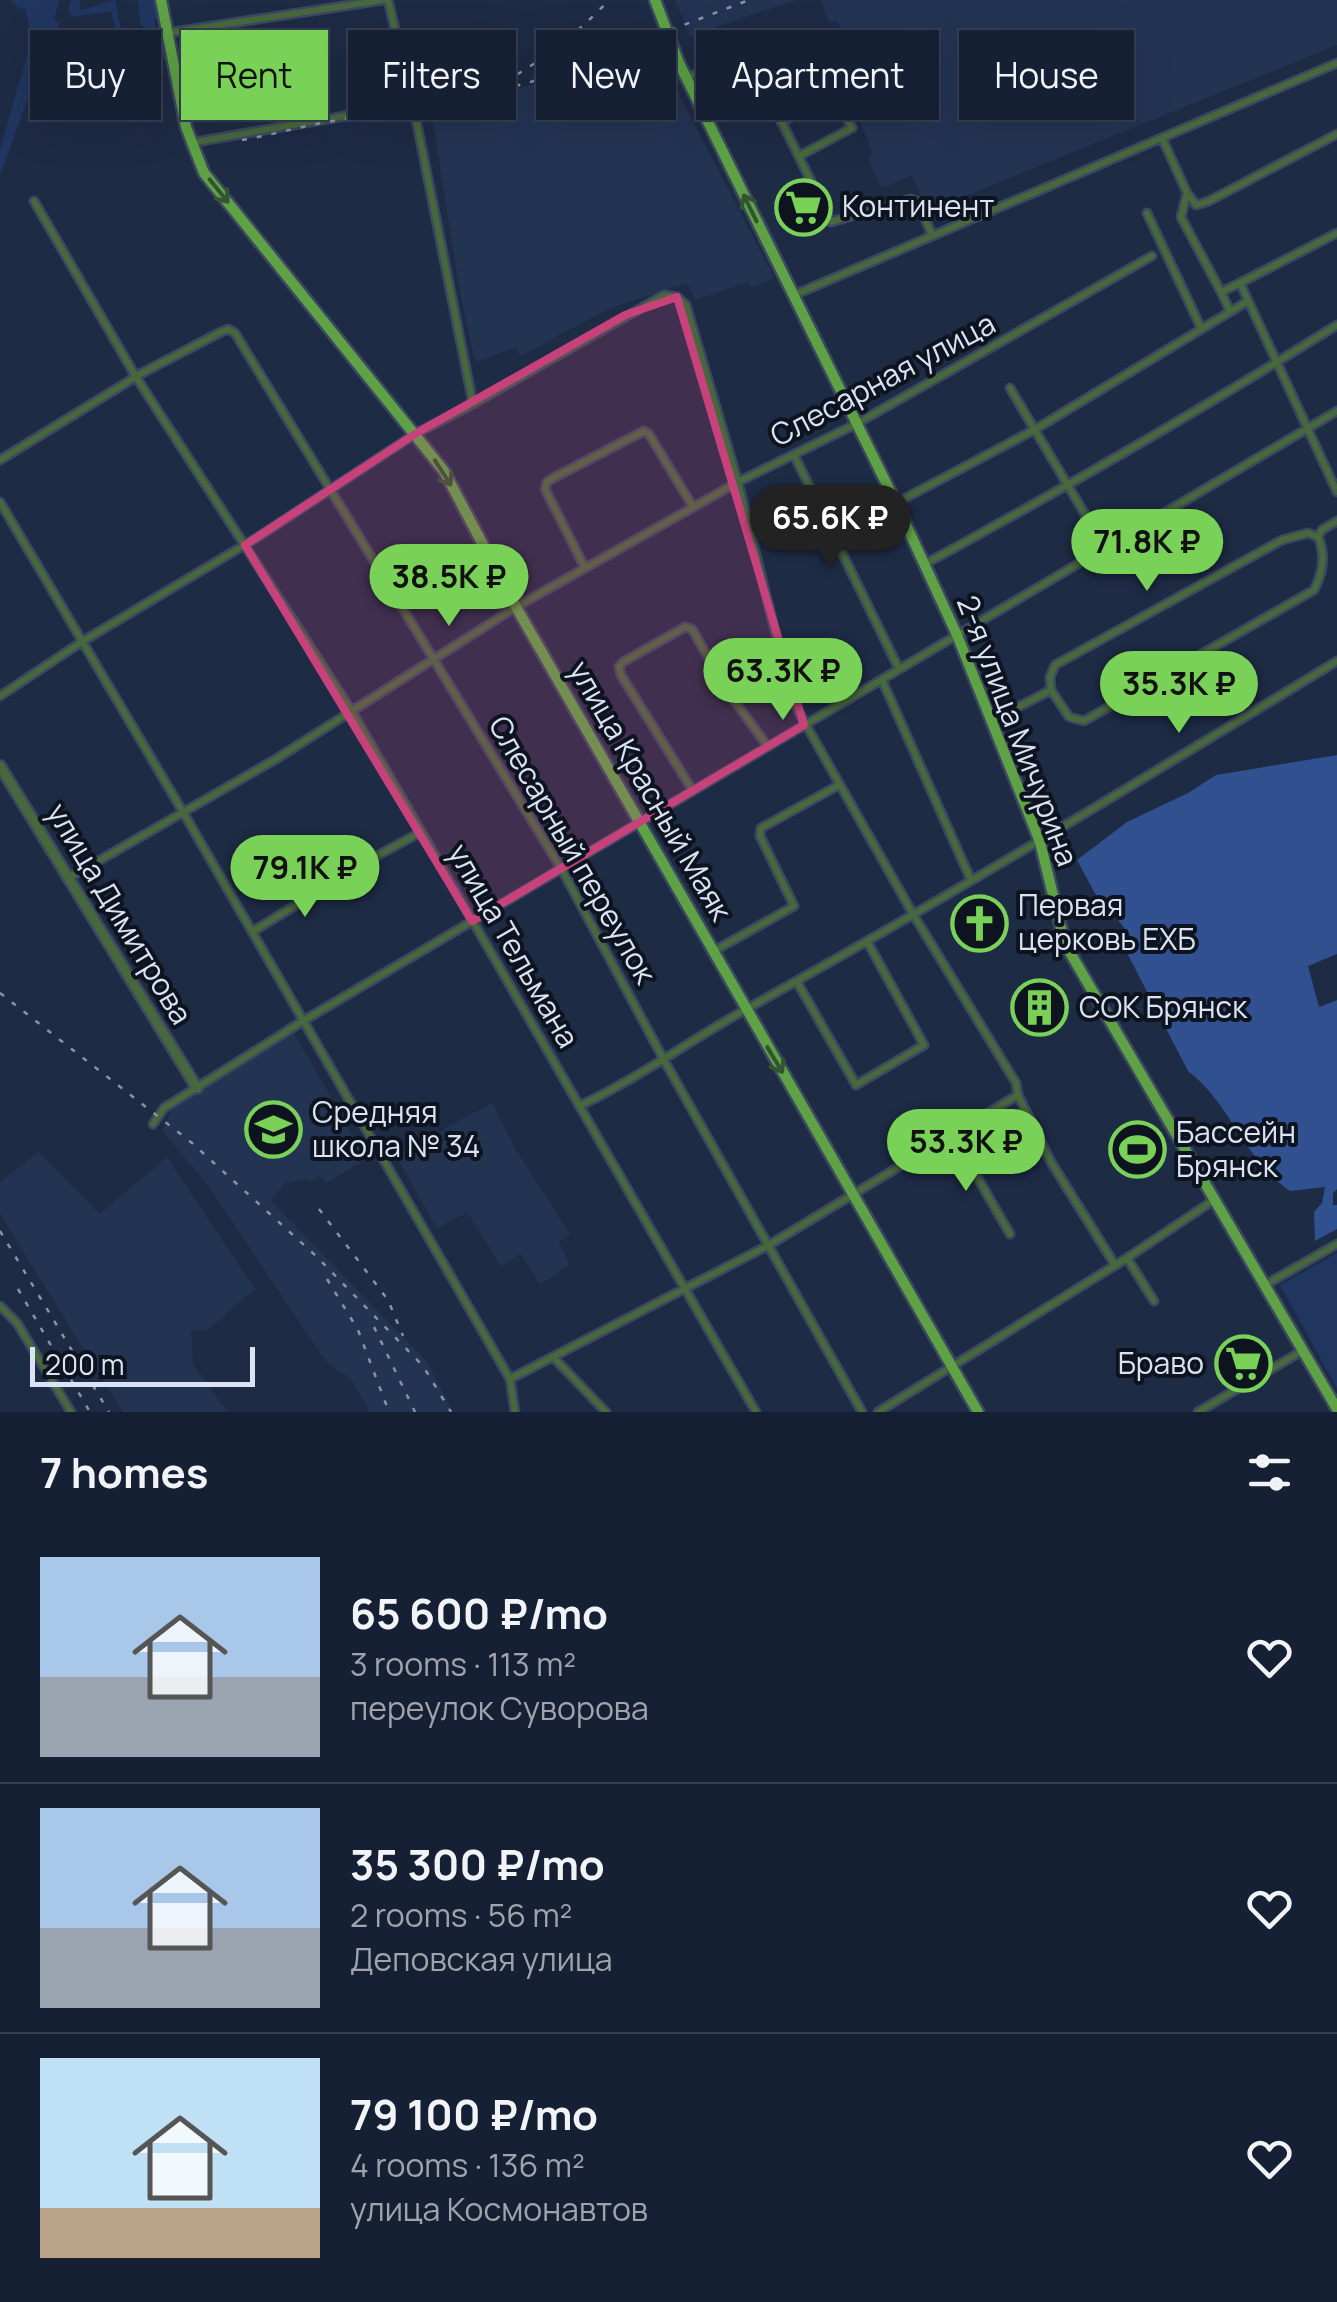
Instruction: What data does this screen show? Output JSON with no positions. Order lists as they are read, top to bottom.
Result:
{
  "streets": {
    "main road": ["2-я улица Мичурина", "улица Красный Маяк"],
    "street": [
      "Слесарная улица",
      "Слесарный переулок",
      "улица Димитрова",
      "улица Тельмана"
    ]
  },
  "crossings": [
    ["Слесарная улица", "2-я улица Мичурина"],
    ["Слесарная улица", "улица Красный Маяк"],
    ["Слесарная улица", "Слесарный переулок"],
    ["Слесарная улица", "улица Димитрова"],
    ["Слесарная улица", "улица Тельмана"],
    ["Слесарный переулок", "улица Тельмана"]
  ],
  "one_way": ["улица Красный Маяк"],
  "places": {
    "supermarket": ["Континент", "Браво"],
    "church": ["Первая церковь ЕХБ"],
    "building": ["СОК Брянск"],
    "school or university": ["Средняя школа № 34"],
    "sports": ["Бассейн Брянск"]
  },
  "scale_bar": "200 m",
  "page": {
    "chip": [
      "Buy",
      "Rent",
      "Filters",
      "New",
      "Apartment",
      "House"
    ],
    "price": [
      "65.6K ₽",
      "71.8K ₽",
      "38.5K ₽",
      "63.3K ₽",
      "35.3K ₽",
      "79.1K ₽",
      "53.3K ₽"
    ],
    "scale": "200 m",
    "heading": "7 homes",
    "list": [
      {
        "name": "65 600 ₽/mo",
        "note": "3 rooms · 113 m² · переулок Суворова"
      },
      {
        "name": "35 300 ₽/mo",
        "note": "2 rooms · 56 m² · Деповская улица"
      },
      {
        "name": "79 100 ₽/mo",
        "note": "4 rooms · 136 m² · улица Космонавтов"
      }
    ]
  }
}
